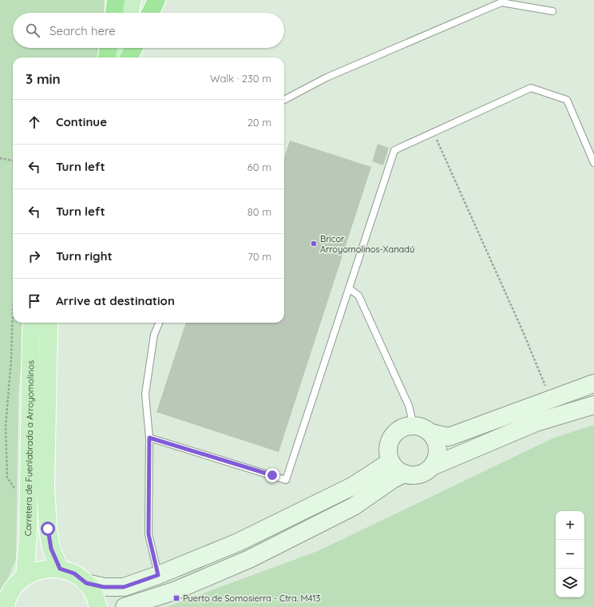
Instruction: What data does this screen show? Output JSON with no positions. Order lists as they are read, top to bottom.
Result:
{
  "streets": {
    "main road": ["Carretera de Fuenlabrada a Arroyomolinos"]
  },
  "places": {
    "other": ["Bricor Arroyomolinos-Xanadú"],
    "transit": ["Puerto de Somosierra - Ctra. M413"]
  },
  "page": {
    "search": "Search here",
    "heading": ["3 min", "Walk · 230 m"],
    "list": [
      ["Continue", "20 m"],
      ["Turn left", "60 m"],
      ["Turn left", "80 m"],
      ["Turn right", "70 m"],
      "Arrive at destination"
    ],
    "map_buttons": ["+", "−"]
  }
}
